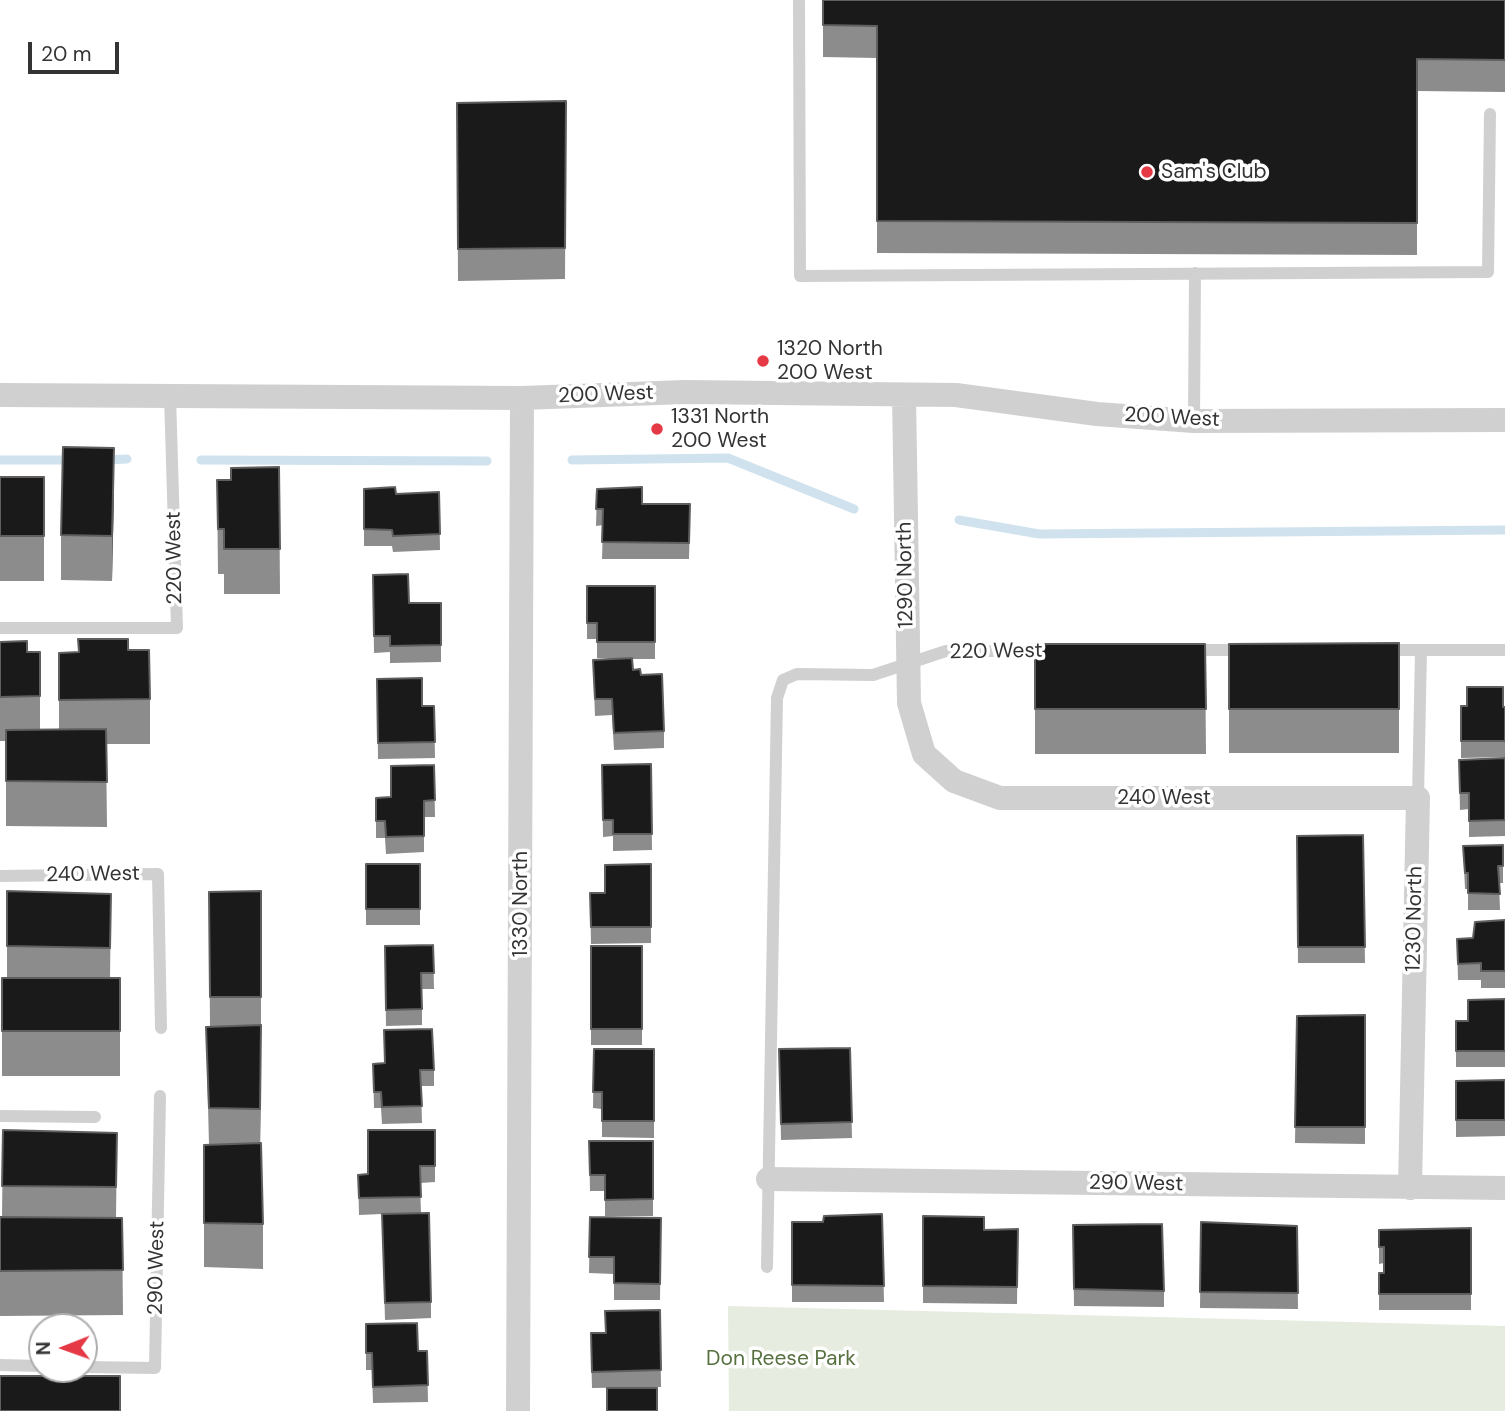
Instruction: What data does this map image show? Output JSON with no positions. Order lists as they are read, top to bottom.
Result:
{
  "streets": {
    "street": [
      "200 West",
      "1290 North",
      "240 West",
      "1330 North",
      "1230 North",
      "290 West"
    ],
    "lane": ["220 West"]
  },
  "crossings": [
    ["200 West", "220 West"],
    ["200 West", "1290 North"],
    ["200 West", "1330 North"],
    ["220 West", "1290 North"],
    ["220 West", "290 West"],
    ["1290 North", "240 West"],
    ["240 West", "1230 North"],
    ["1230 North", "290 West"]
  ],
  "parks": ["Don Reese Park"],
  "places": ["Sam's Club", "1320 North 200 West", "1331 North 200 West"],
  "scale_bar": "20 m",
  "north": "left"
}
